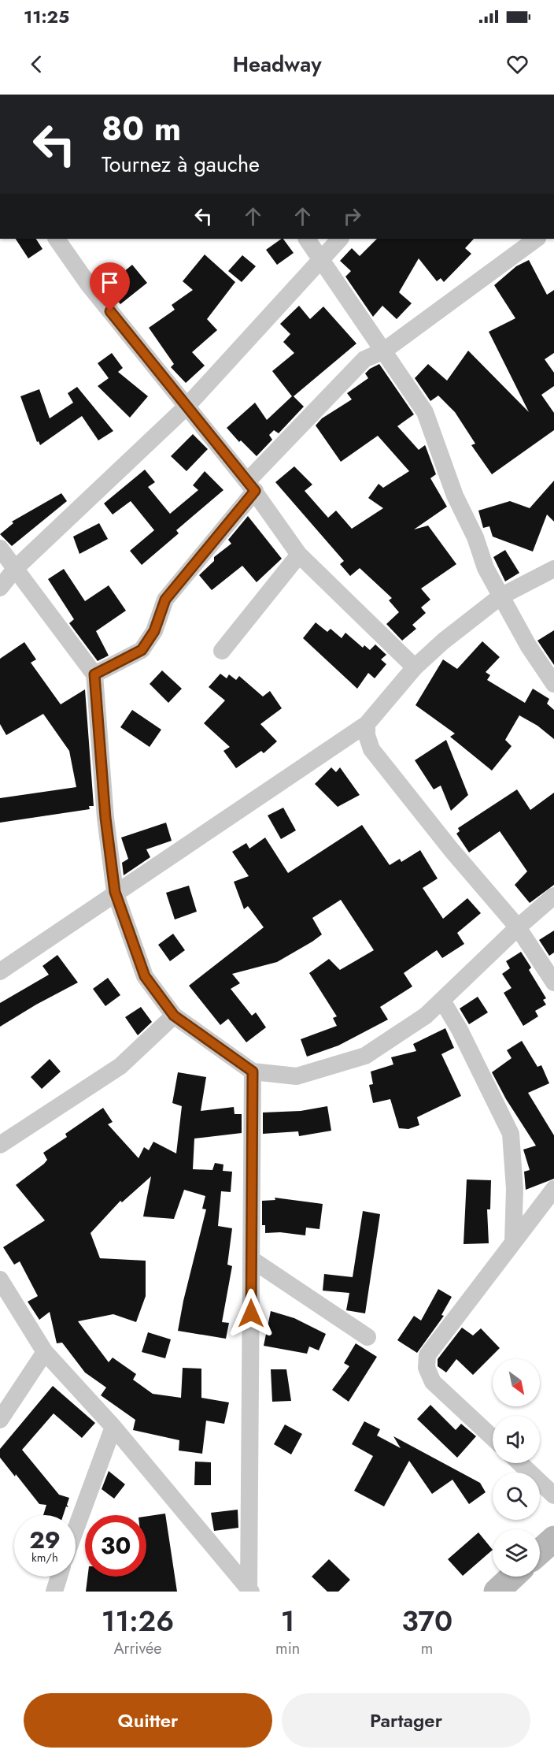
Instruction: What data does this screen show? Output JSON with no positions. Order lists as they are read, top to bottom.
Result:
{
  "north": "bottom right",
  "page": {
    "status": "11:25",
    "header": "Headway",
    "turn": ["80 m", "Tournez à gauche"],
    "speed": "29 km/h",
    "limit": "30",
    "eta": [
      "11:26",
      "Arrivée",
      "1",
      "min",
      "370",
      "m"
    ],
    "buttons": ["Quitter", "Partager"]
  }
}
